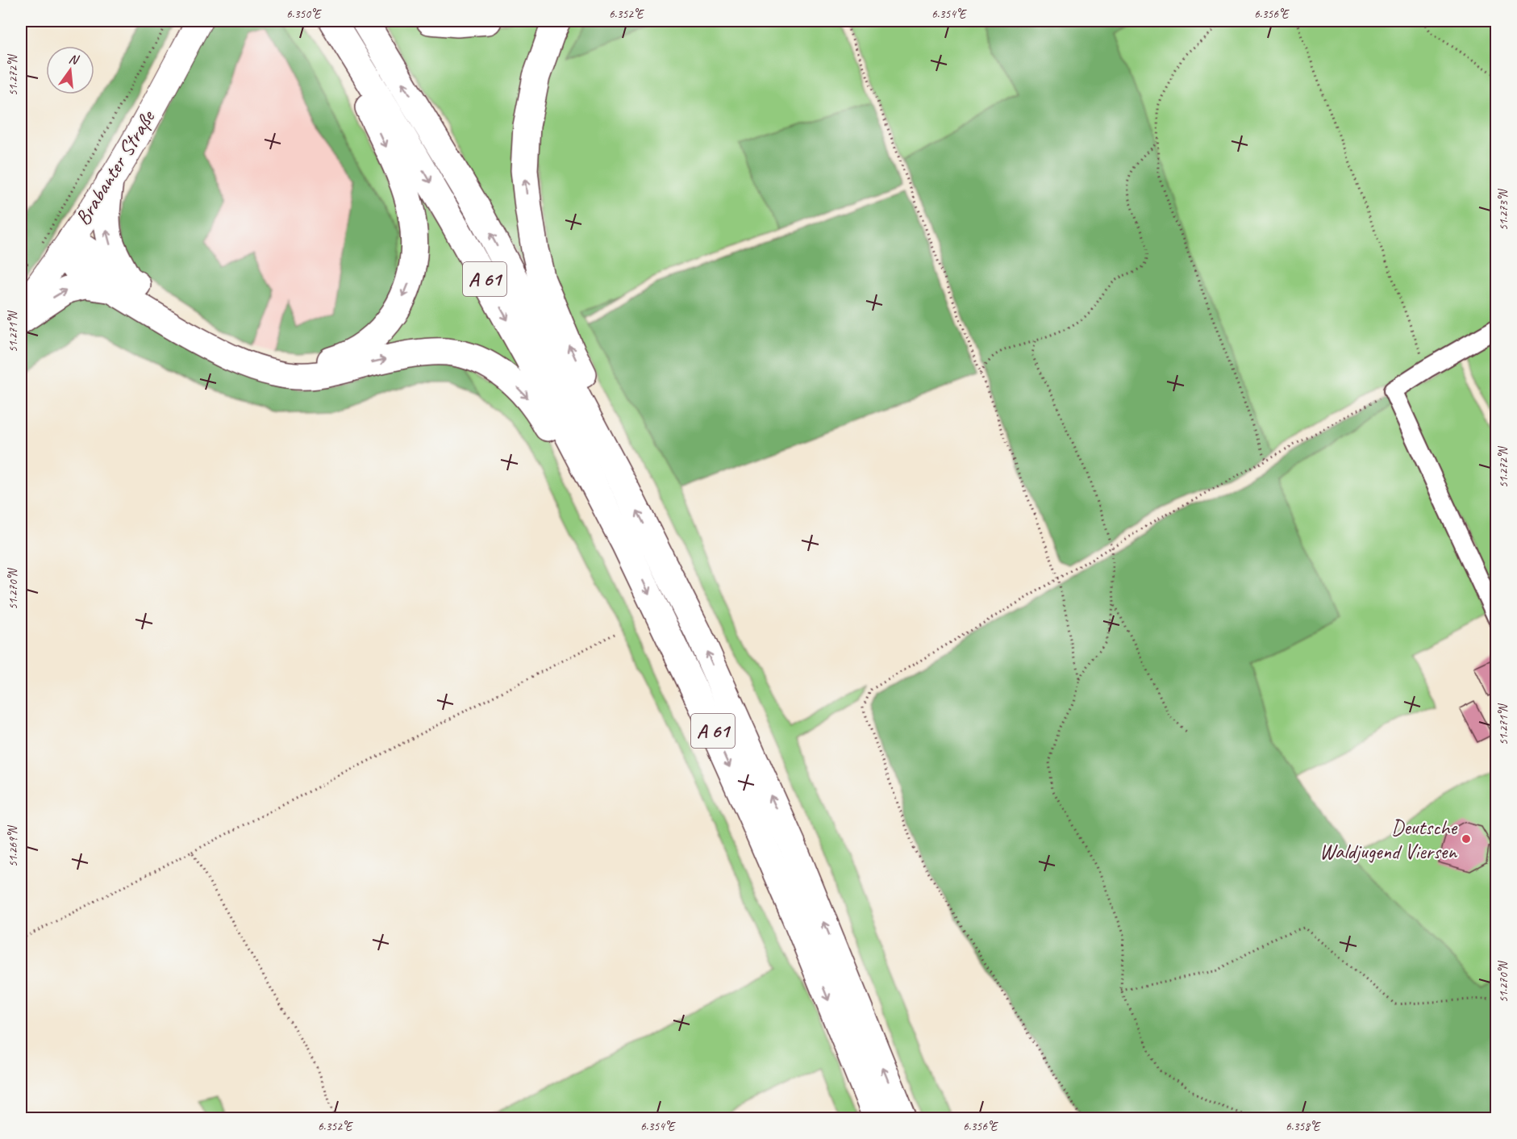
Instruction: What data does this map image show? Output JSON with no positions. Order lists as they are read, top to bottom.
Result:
{
  "streets": {
    "highway": ["A 61"],
    "main road": ["Brabanter Straße"]
  },
  "places": ["Deutsche Waldjugend Viersen"],
  "north": "top",
  "coordinates": [
    "6.350°E",
    "6.352°E",
    "6.354°E",
    "6.356°E",
    "51.272°N",
    "51.273°N",
    "51.271°N",
    "51.270°N",
    "51.269°N",
    "6.358°E"
  ]
}
